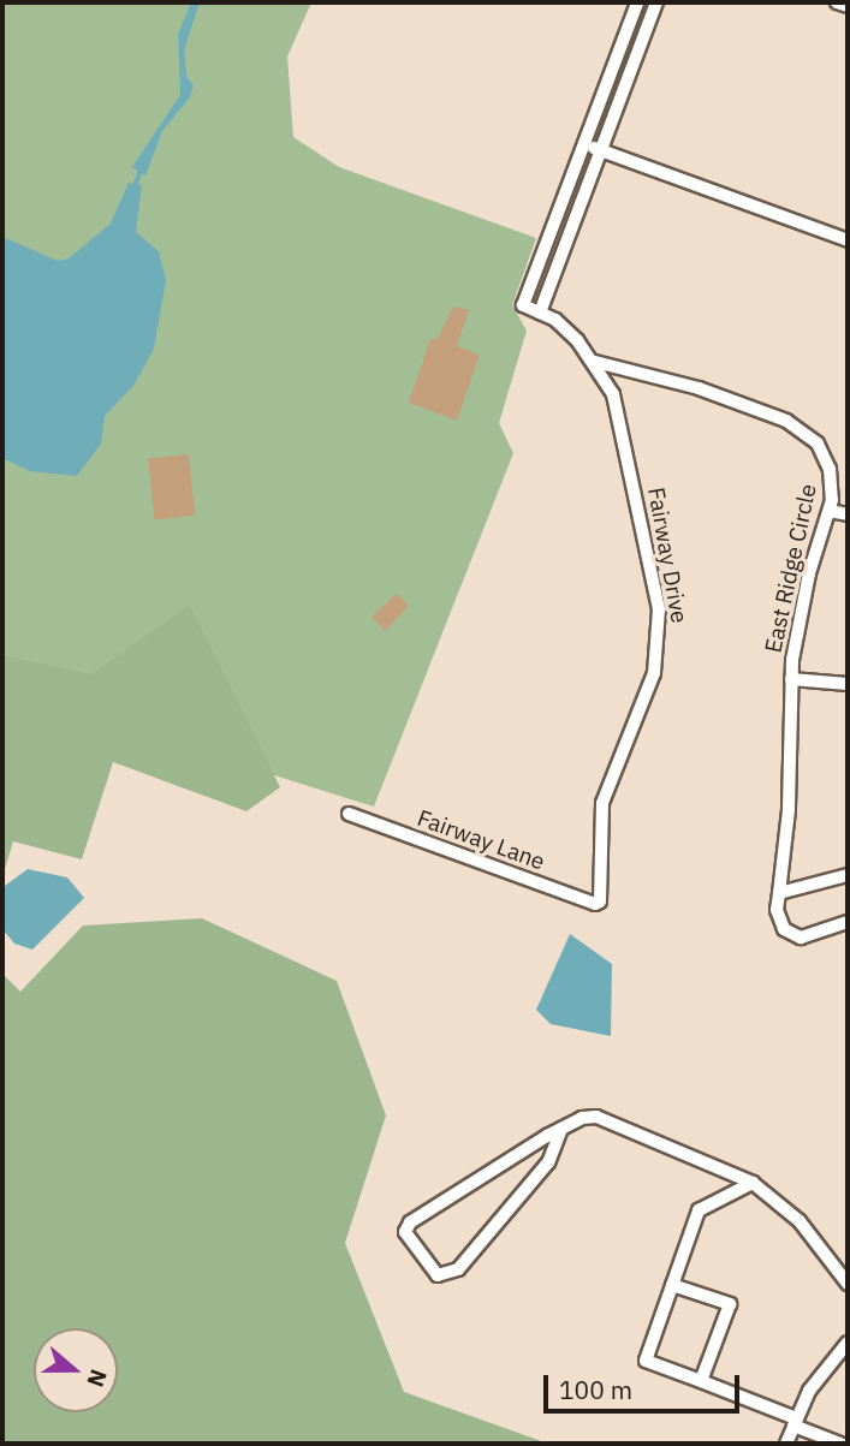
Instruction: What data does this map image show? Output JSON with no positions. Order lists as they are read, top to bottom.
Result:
{
  "streets": {
    "street": ["Fairway Drive", "East Ridge Circle", "Fairway Lane"]
  },
  "crossings": [
    ["Fairway Drive", "East Ridge Circle"],
    ["Fairway Drive", "Fairway Lane"]
  ],
  "scale_bar": "100 m",
  "north": "right"
}
